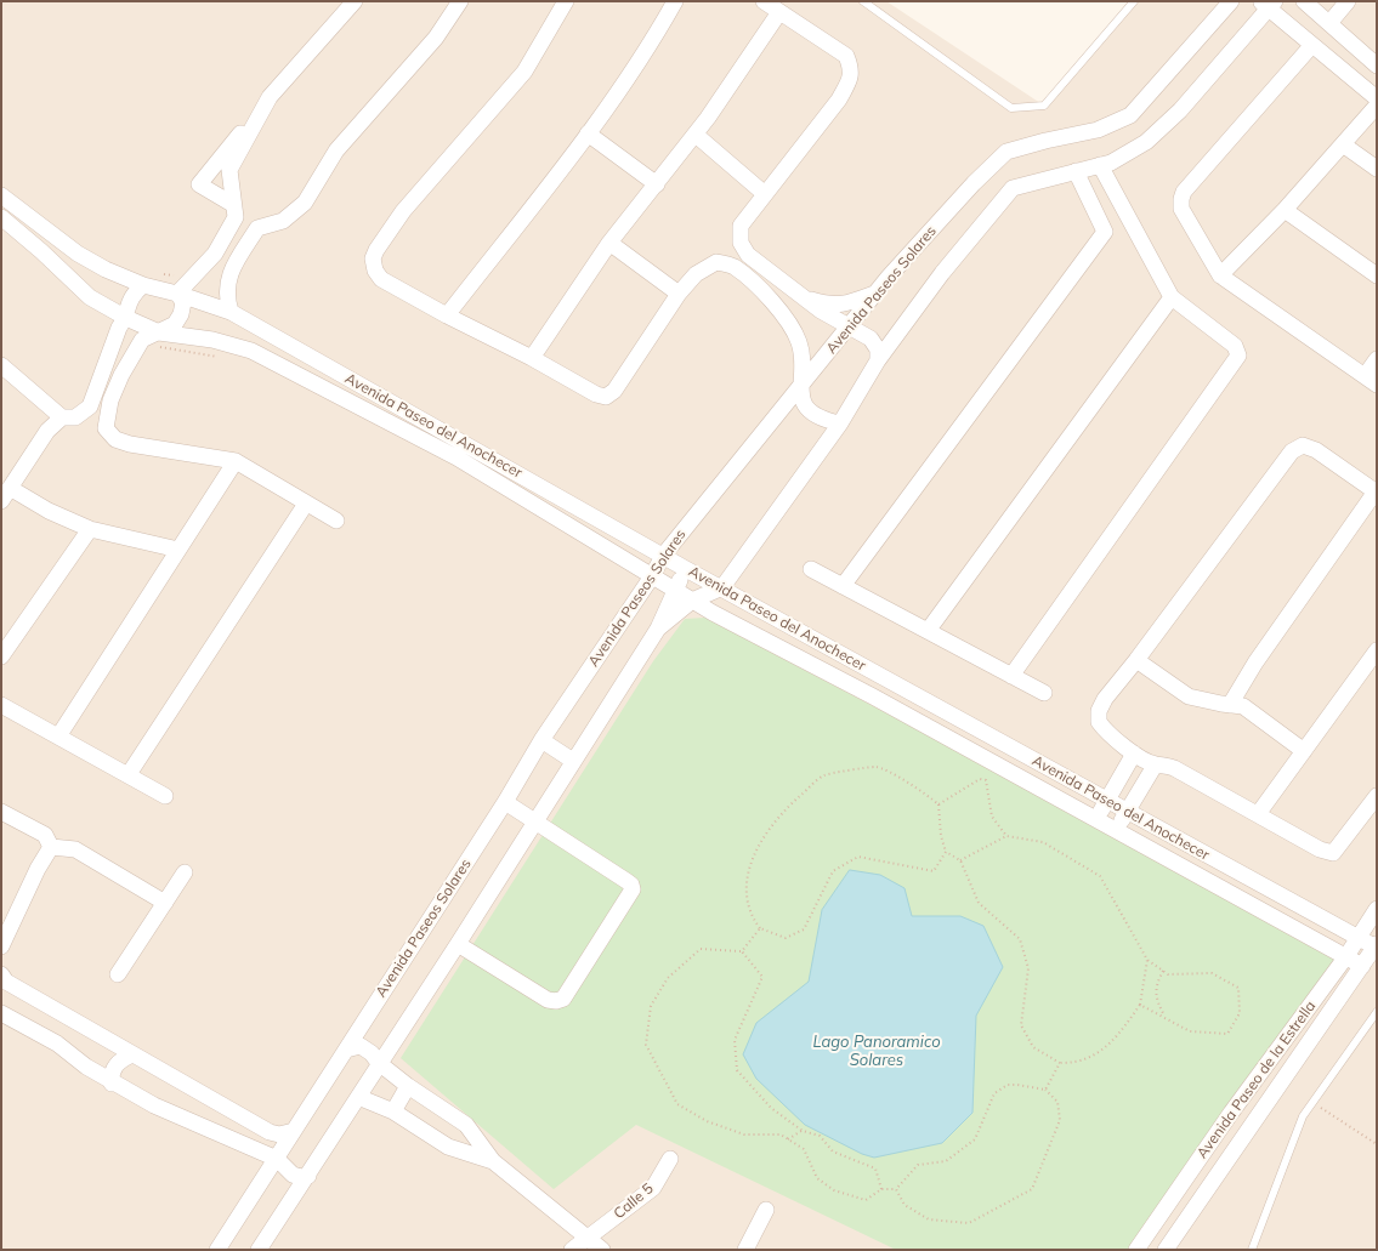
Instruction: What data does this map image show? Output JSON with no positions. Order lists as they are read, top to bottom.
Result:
{
  "streets": {
    "street": [
      "Avenida Paseos Solares",
      "Avenida Paseo del Anochecer",
      "Avenida Paseo de la Estrella",
      "Calle 5"
    ]
  },
  "crossings": [
    ["Avenida Paseos Solares", "Avenida Paseo del Anochecer"],
    ["Avenida Paseo del Anochecer", "Avenida Paseo de la Estrella"]
  ],
  "water": ["Lago Panoramico Solares"]
}
